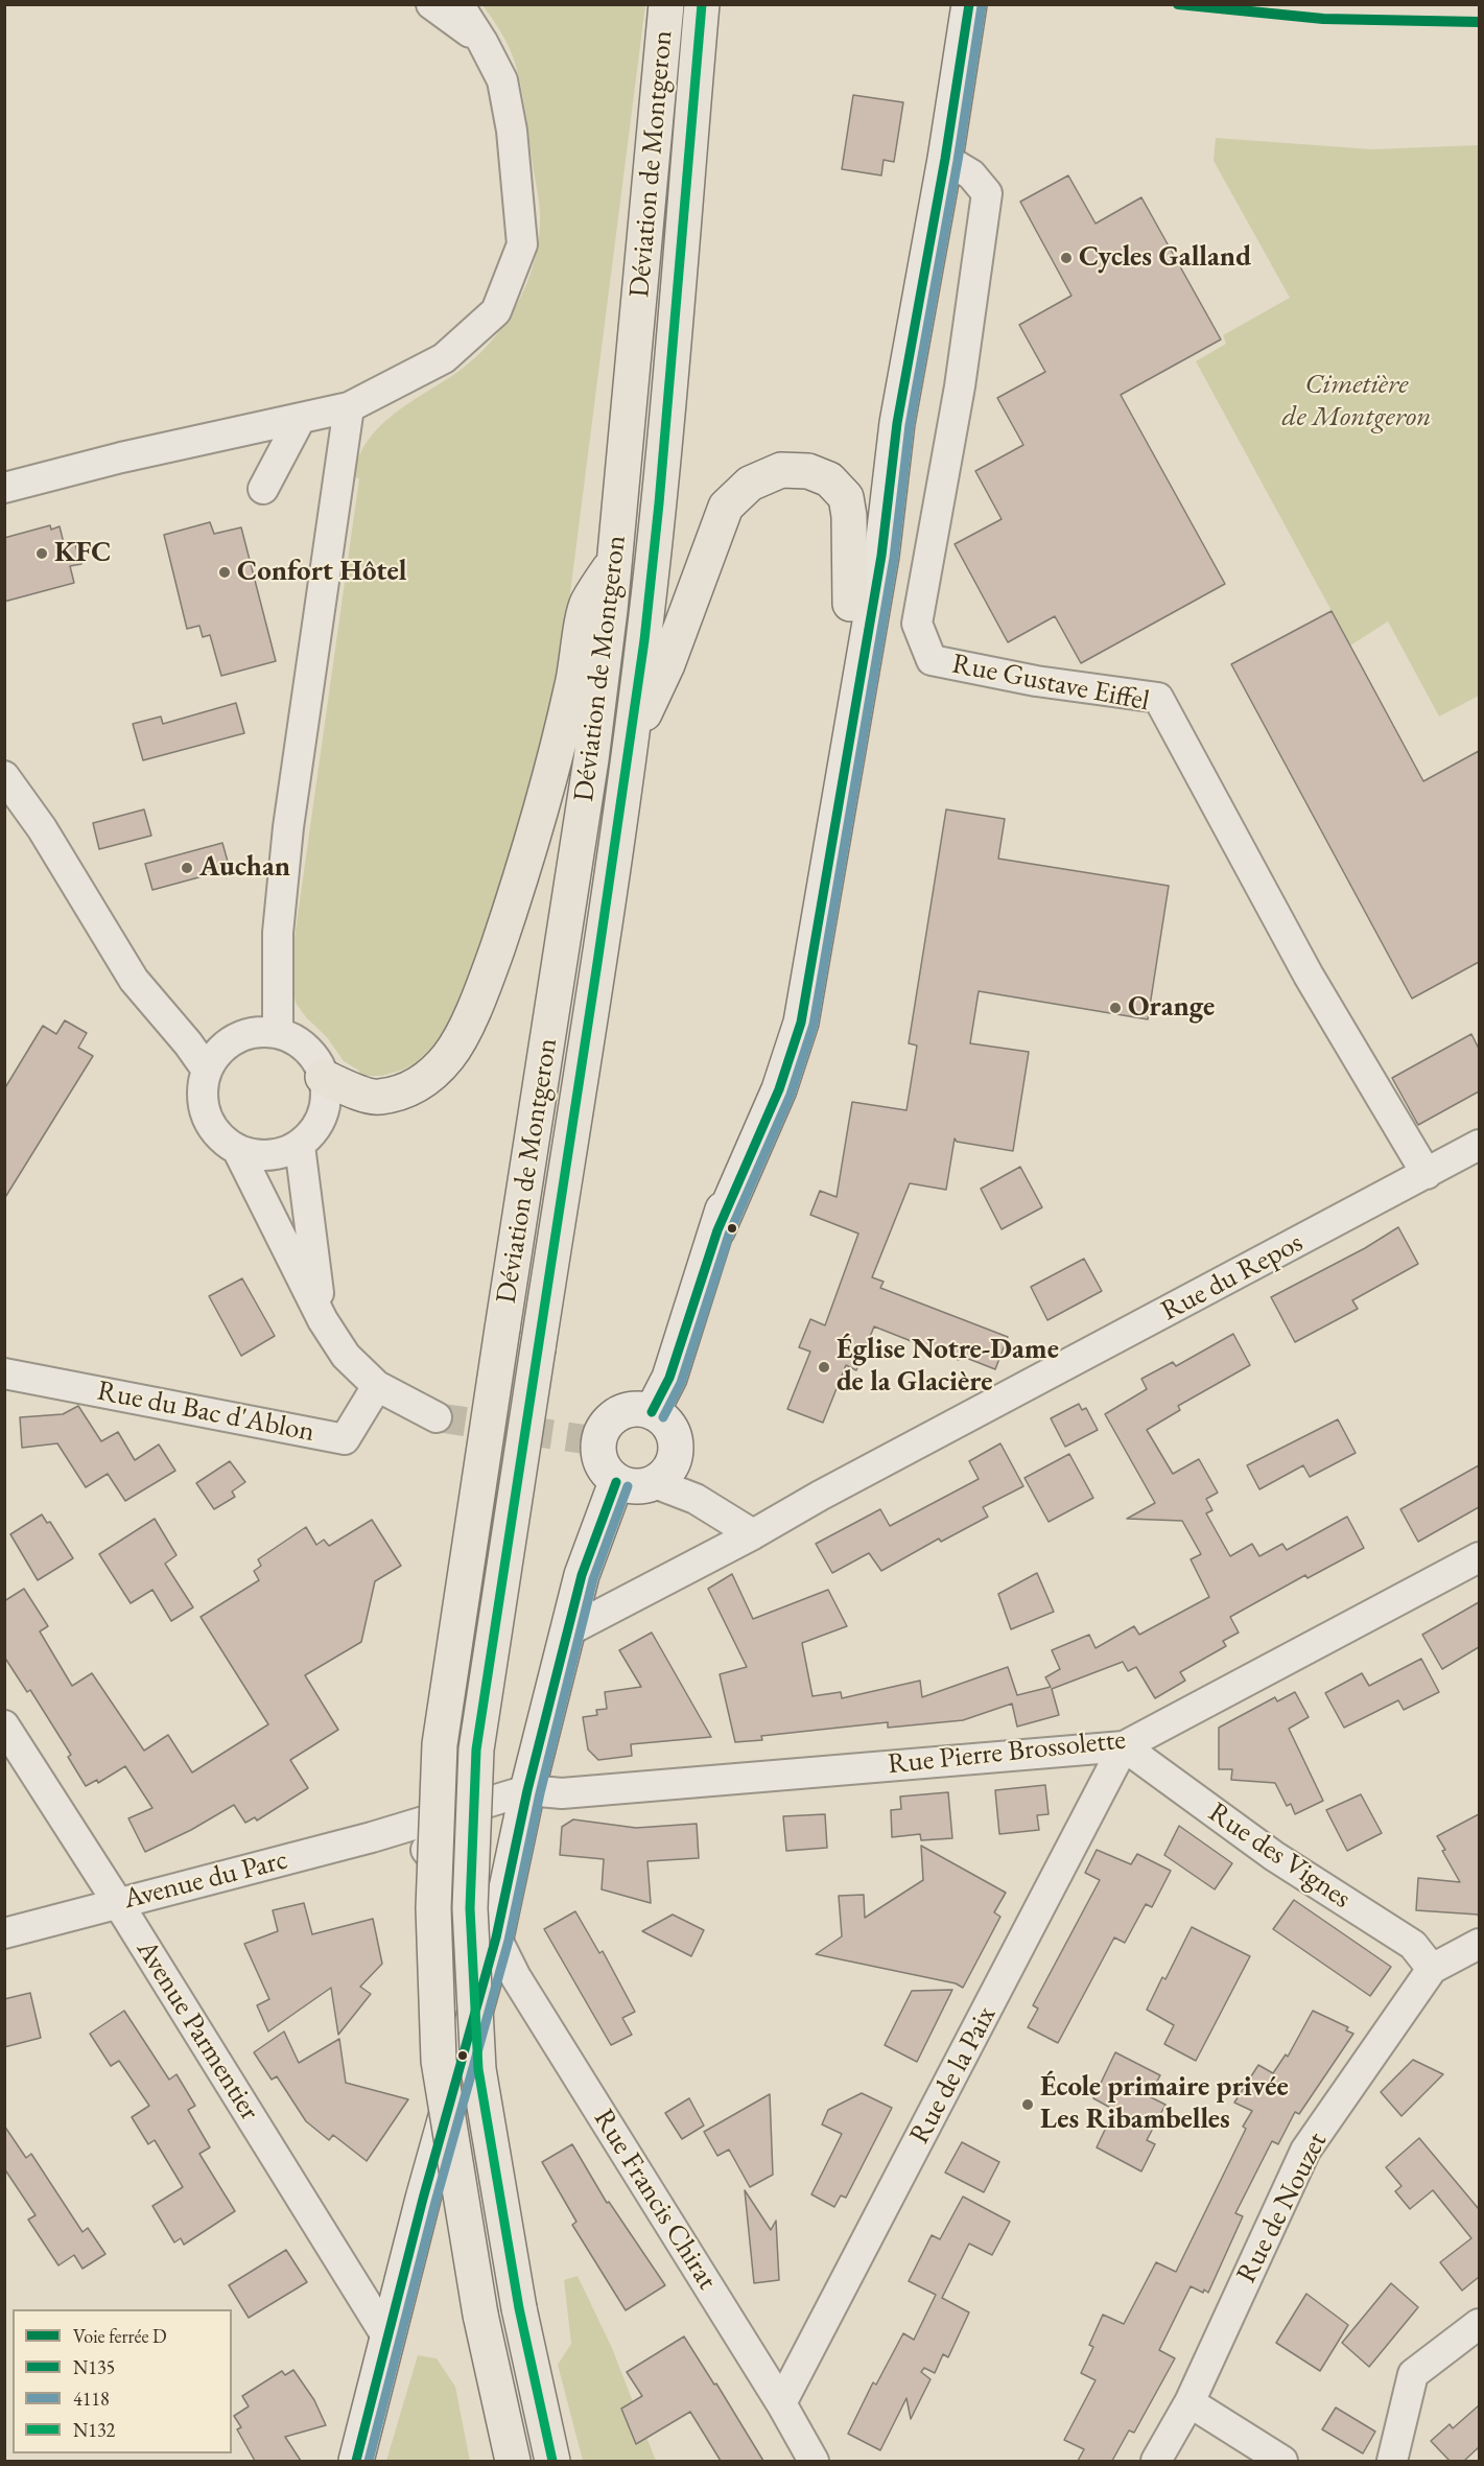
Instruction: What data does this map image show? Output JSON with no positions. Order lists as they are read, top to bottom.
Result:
{
  "streets": {
    "main road": ["Déviation de Montgeron"],
    "street": [
      "Rue Gustave Eiffel",
      "Rue du Repos",
      "Rue du Bac d'Ablon",
      "Rue Pierre Brossolette",
      "Rue des Vignes",
      "Avenue du Parc",
      "Avenue Parmentier",
      "Rue de la Paix",
      "Rue Francis Chirat",
      "Rue de Nouzet"
    ]
  },
  "crossings": [
    ["Rue Gustave Eiffel", "Rue du Repos"],
    ["Rue Pierre Brossolette", "Rue des Vignes"],
    ["Rue Pierre Brossolette", "Avenue du Parc"],
    ["Rue Pierre Brossolette", "Rue de la Paix"],
    ["Rue des Vignes", "Rue de la Paix"],
    ["Rue des Vignes", "Rue de Nouzet"],
    ["Avenue du Parc", "Avenue Parmentier"],
    ["Rue de la Paix", "Rue Francis Chirat"]
  ],
  "parks": ["Cimetière de Montgeron"],
  "places": [
    "Cycles Galland",
    "KFC",
    "Confort Hôtel",
    "Auchan",
    "Orange",
    "Église Notre-Dame de la Glacière",
    "École primaire privée Les Ribambelles"
  ],
  "lines": [
    "rail line D",
    "transit line N135",
    "transit line N132",
    "transit line 4118"
  ],
  "legend": [
    "Voie ferrée D",
    "N135",
    "4118",
    "N132"
  ]
}
